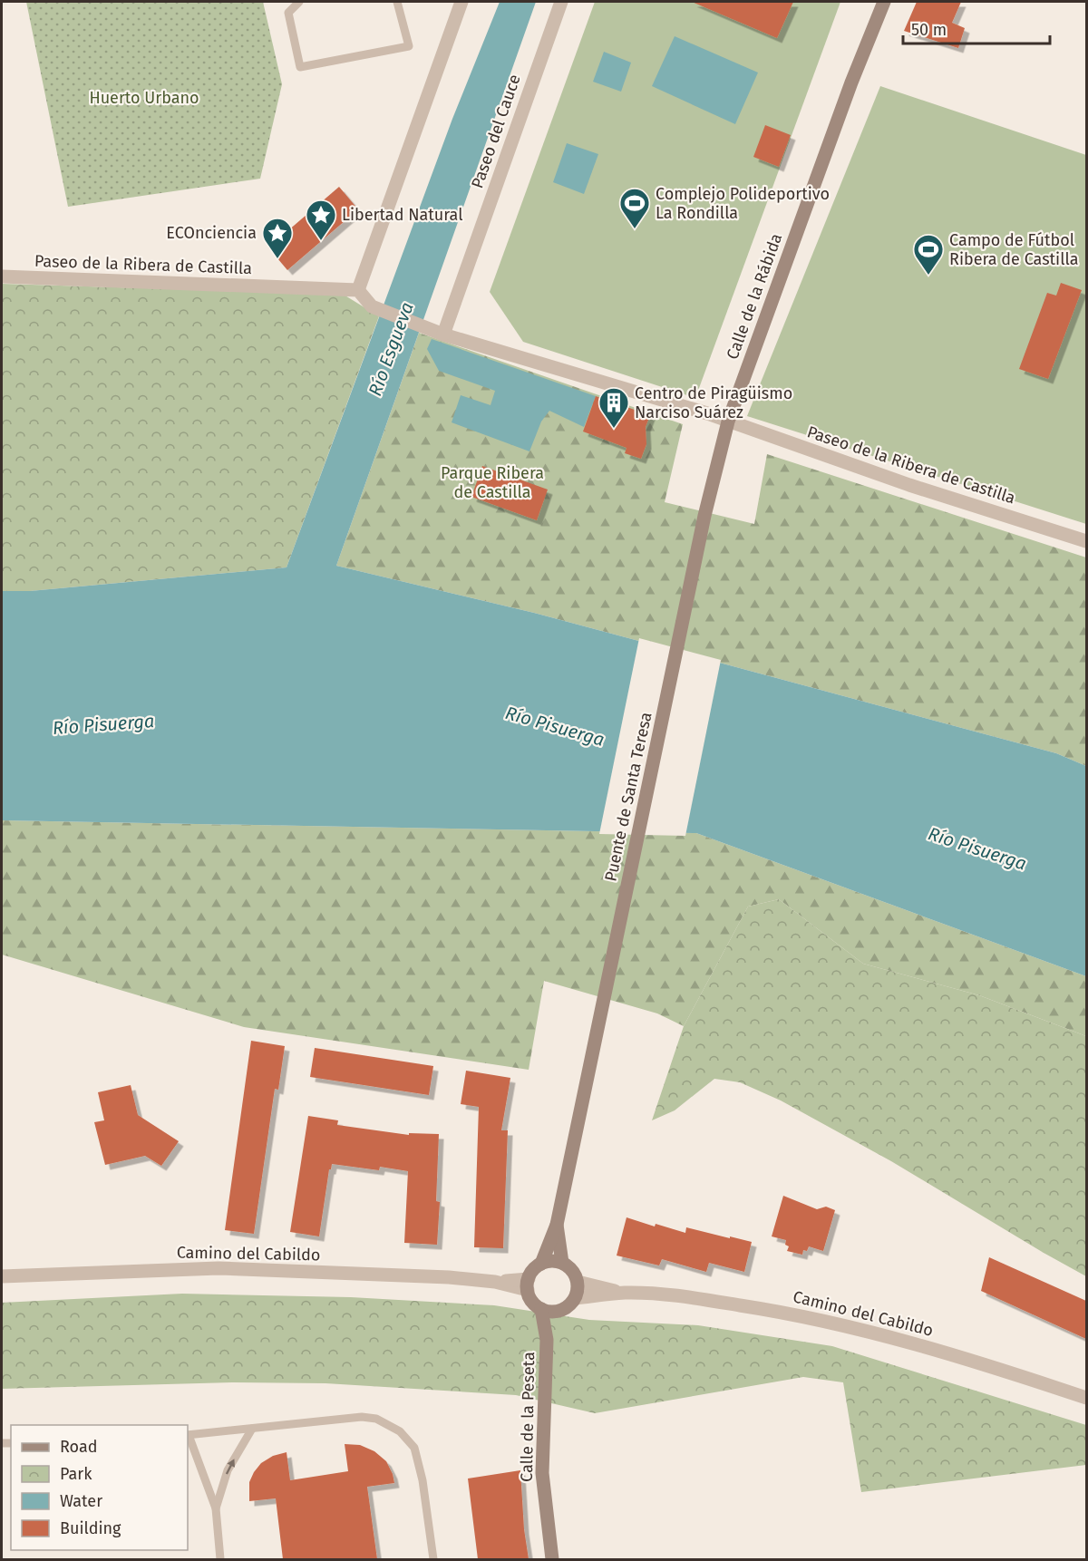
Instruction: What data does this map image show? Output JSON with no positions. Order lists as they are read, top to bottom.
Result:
{
  "streets": {
    "main road": ["Calle de la Rábida", "Puente de Santa Teresa", "Calle de la Peseta"],
    "street": ["Paseo del Cauce", "Paseo de la Ribera de Castilla", "Camino del Cabildo"]
  },
  "crossings": [
    ["Paseo del Cauce", "Paseo de la Ribera de Castilla"],
    ["Paseo de la Ribera de Castilla", "Calle de la Rábida"],
    ["Calle de la Rábida", "Puente de Santa Teresa"],
    ["Camino del Cabildo", "Calle de la Peseta"]
  ],
  "water": ["Río Esgueva", "Río Pisuerga"],
  "parks": ["Huerto Urbano", "Parque Ribera de Castilla"],
  "places": {
    "sports": ["Complejo Polideportivo La Rondilla", "Campo de Fútbol Ribera de Castilla"],
    "place": ["Libertad Natural", "ECOnciencia"],
    "building": ["Centro de Piragüismo Narciso Suárez"]
  },
  "legend": [
    "Road",
    "Park",
    "Water",
    "Building"
  ],
  "scale_bar": "50 m"
}
